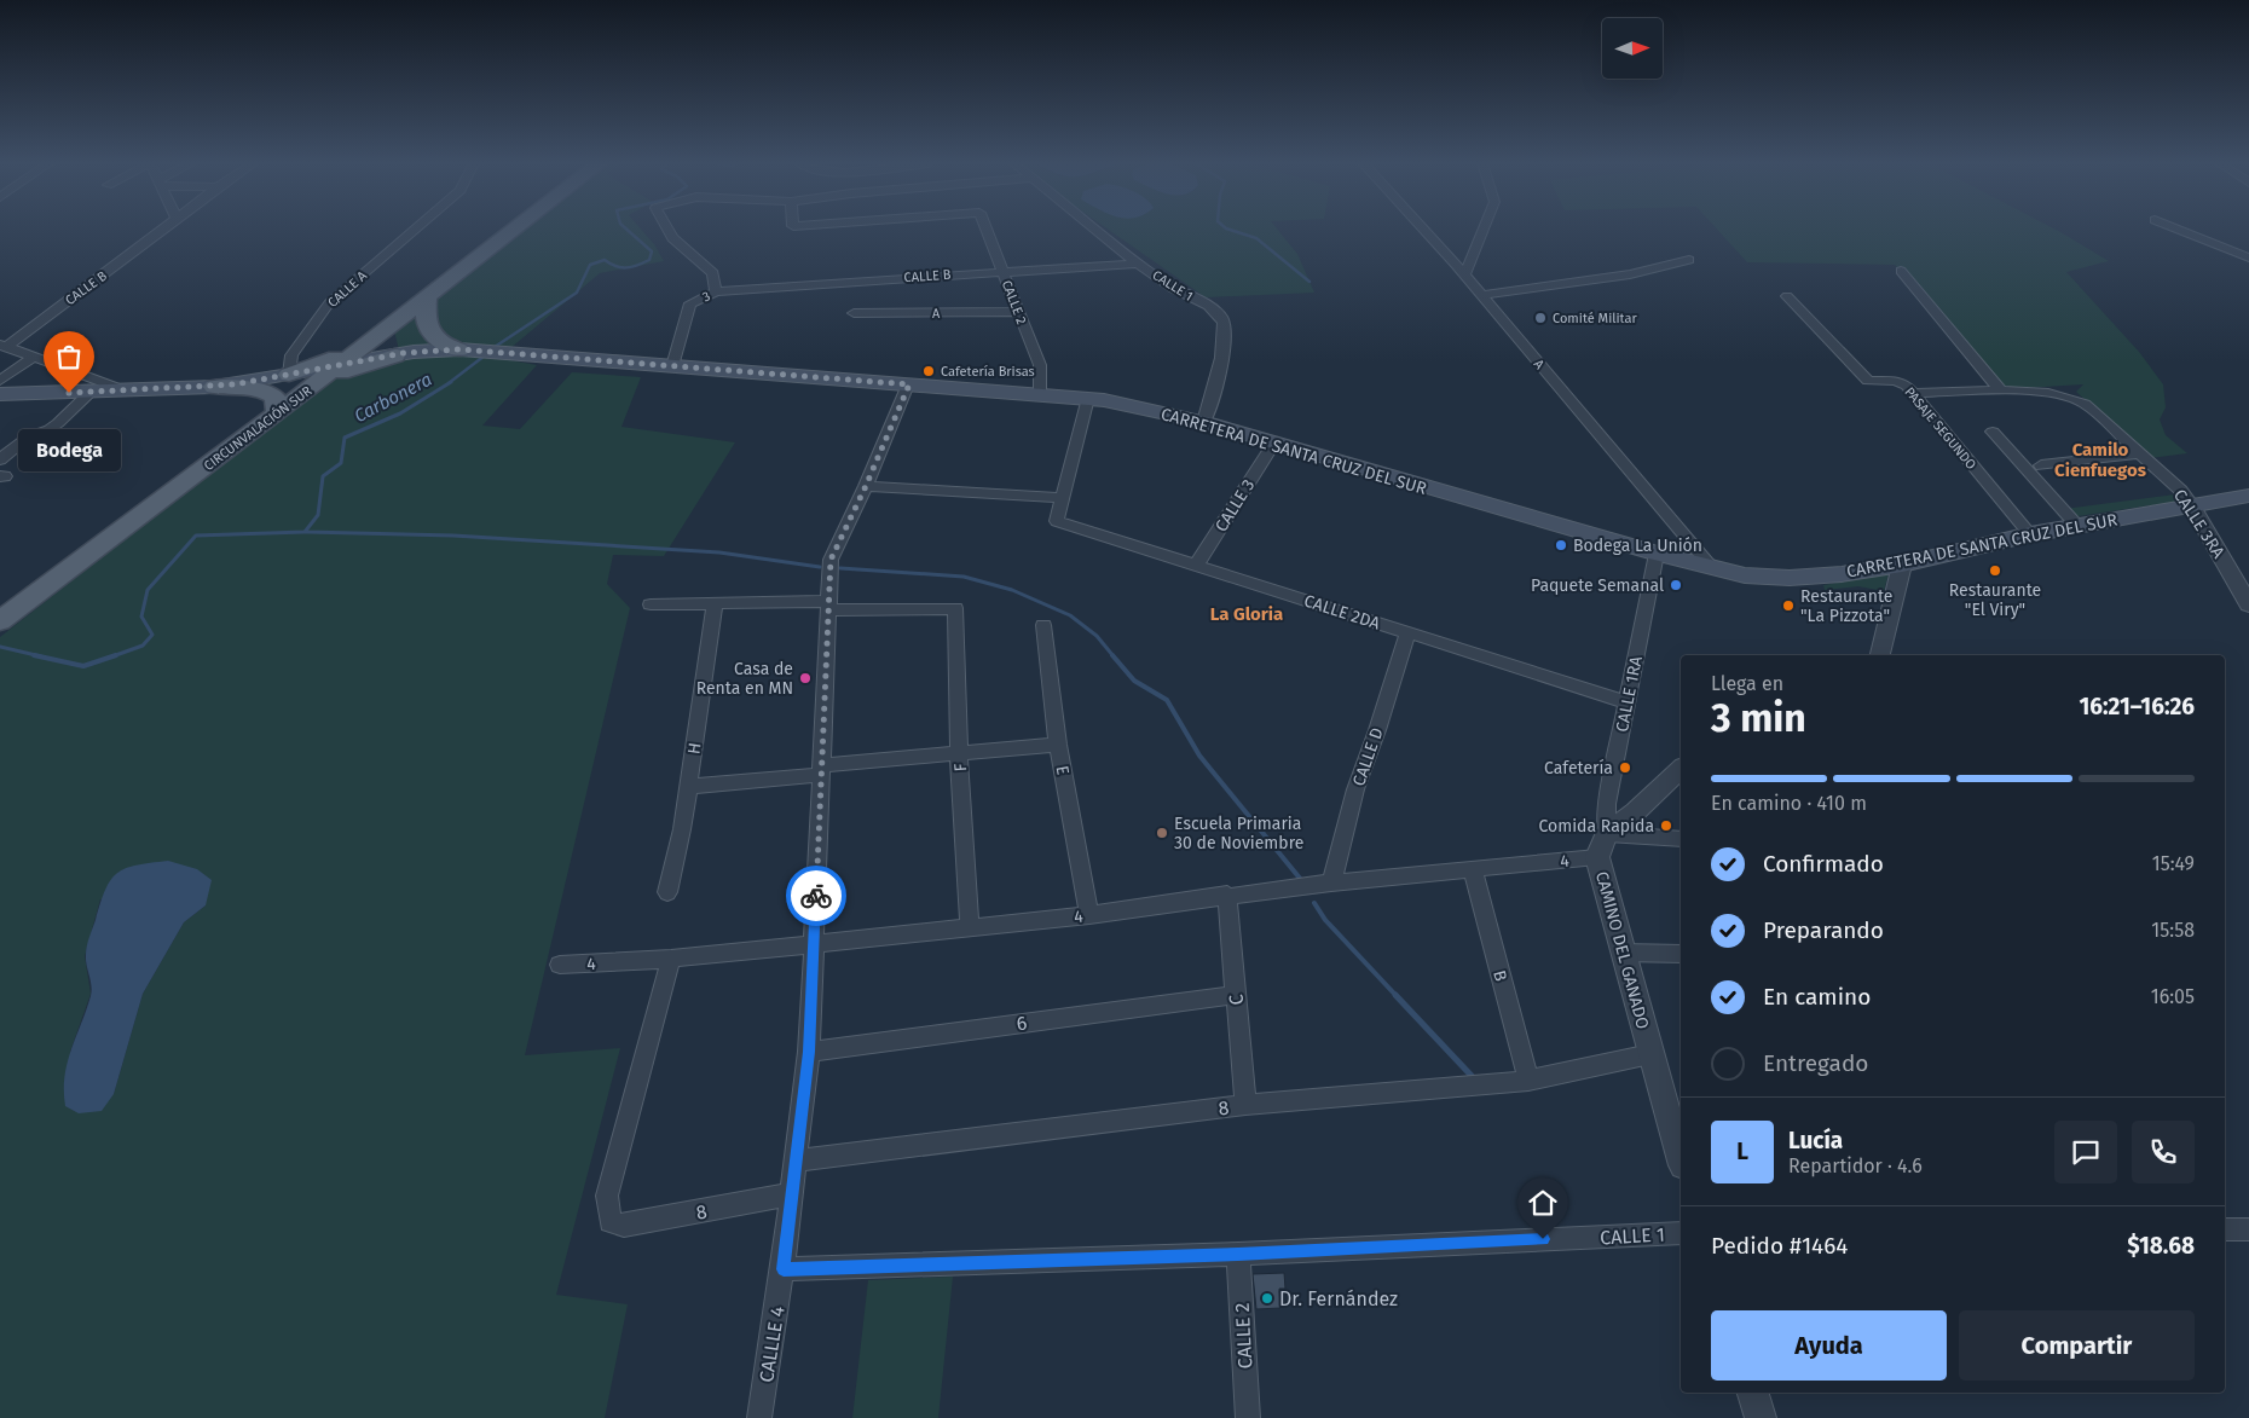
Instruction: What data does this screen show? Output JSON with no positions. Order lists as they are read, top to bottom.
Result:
{
  "streets": {
    "main road": ["CIRCUNVALACIÓN SUR", "CARRETERA DE SANTA CRUZ DEL SUR"],
    "street": [
      "CALLE B",
      "CALLE 1",
      "CALLE A",
      "3",
      "CALLE 2",
      "A",
      "PASAJE SEGUNDO",
      "CALLE 3",
      "CALLE 3RA",
      "CALLE 2DA",
      "CALLE 1RA",
      "H",
      "CALLE D",
      "F",
      "E",
      "4",
      "CAMINO DEL GANADO",
      "B",
      "C",
      "6",
      "8",
      "CALLLE 4"
    ]
  },
  "crossings": [
    ["CALLE B", "CALLE 1"],
    ["CALLE B", "3"],
    ["CALLE B", "CALLE 2"],
    ["CALLE 1", "CALLE 2"],
    ["CALLE 1", "CARRETERA DE SANTA CRUZ DEL SUR"],
    ["CALLE 1", "CALLLE 4"],
    ["CALLE A", "CARRETERA DE SANTA CRUZ DEL SUR"],
    ["3", "CARRETERA DE SANTA CRUZ DEL SUR"],
    ["CALLE 2", "A"],
    ["CALLE 2", "CARRETERA DE SANTA CRUZ DEL SUR"],
    ["A", "CARRETERA DE SANTA CRUZ DEL SUR"],
    ["CIRCUNVALACIÓN SUR", "CARRETERA DE SANTA CRUZ DEL SUR"],
    ["PASAJE SEGUNDO", "CARRETERA DE SANTA CRUZ DEL SUR"],
    ["CARRETERA DE SANTA CRUZ DEL SUR", "CALLE 3"],
    ["CARRETERA DE SANTA CRUZ DEL SUR", "CALLE 3RA"],
    ["CARRETERA DE SANTA CRUZ DEL SUR", "CALLE 1RA"],
    ["CARRETERA DE SANTA CRUZ DEL SUR", "CALLLE 4"],
    ["CALLE 3", "CALLE 2DA"],
    ["CALLE 2DA", "CALLE 1RA"],
    ["CALLE 2DA", "CALLE D"],
    ["CALLE 1RA", "CAMINO DEL GANADO"],
    ["CALLE D", "4"],
    ["F", "4"],
    ["F", "CALLLE 4"],
    ["E", "4"],
    ["4", "CAMINO DEL GANADO"],
    ["4", "B"],
    ["4", "C"],
    ["4", "8"],
    ["4", "CALLLE 4"],
    ["CAMINO DEL GANADO", "8"],
    ["B", "8"],
    ["C", "6"],
    ["C", "8"],
    ["6", "CALLLE 4"],
    ["8", "CALLLE 4"]
  ],
  "districts": ["Camilo Cienfuegos", "La Gloria"],
  "water": ["Carbonera"],
  "places": [
    "Comité Militar",
    "Cafetería Brisas",
    "Bodega",
    "Bodega La Unión",
    "Restaurante \"El Viry\"",
    "Paquete Semanal",
    "Restaurante \"La Pizzota\"",
    "Casa de Renta en MN",
    "Cafetería",
    "Comida Rapida",
    "Escuela Primaria 30 de Noviembre",
    "Dr. Fernández"
  ],
  "north": "right",
  "page": {
    "bubble": "Bodega",
    "heading": ["3 min", "Llega en", "16:21–16:26"],
    "panel": [
      "Lucía",
      "Repartidor · 4.6",
      "Pedido #1464",
      "$18.68"
    ],
    "bar": "En camino · 410 m",
    "list": [
      ["Confirmado", "15:49"],
      ["Preparando", "15:58"],
      ["En camino", "16:05"],
      "Entregado"
    ],
    "round": "L",
    "buttons": ["Ayuda", "Compartir"]
  }
}
